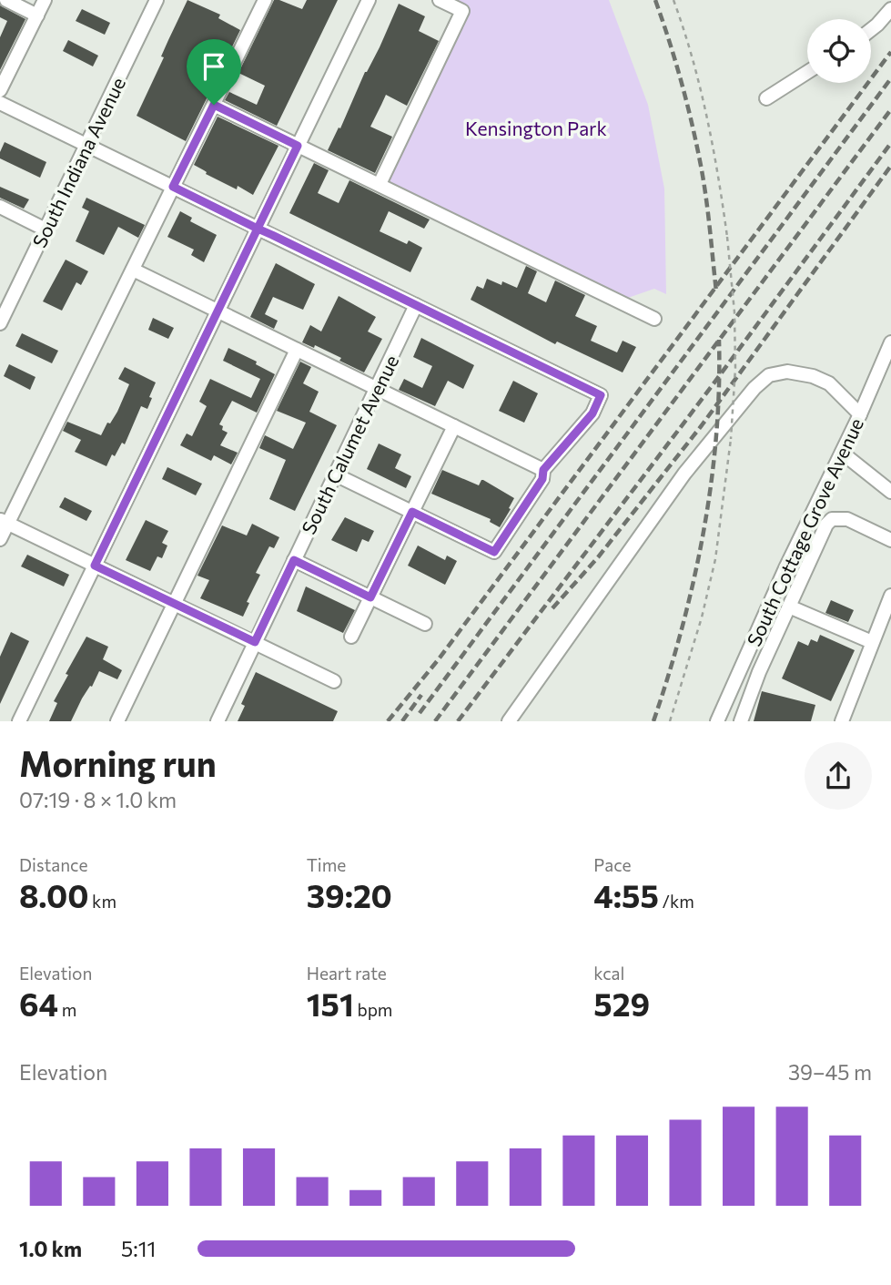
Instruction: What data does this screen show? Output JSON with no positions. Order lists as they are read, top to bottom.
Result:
{
  "streets": {
    "street": ["South Indiana Avenue", "South Calumet Avenue", "South Cottage Grove Avenue"]
  },
  "parks": ["Kensington Park"],
  "page": {
    "heading": ["Morning run", "07:19 · 8 × 1.0 km"],
    "stats": [
      ["Distance", "8.00 km"],
      ["Time", "39:20"],
      ["Pace", "4:55 /km"],
      ["Elevation", "64 m"],
      ["Heart rate", "151 bpm"],
      ["kcal", "529"]
    ],
    "chart": ["Elevation", "39–45 m"],
    "list": [
      {
        "name": "1.0 km",
        "note": "5:11"
      }
    ]
  }
}
